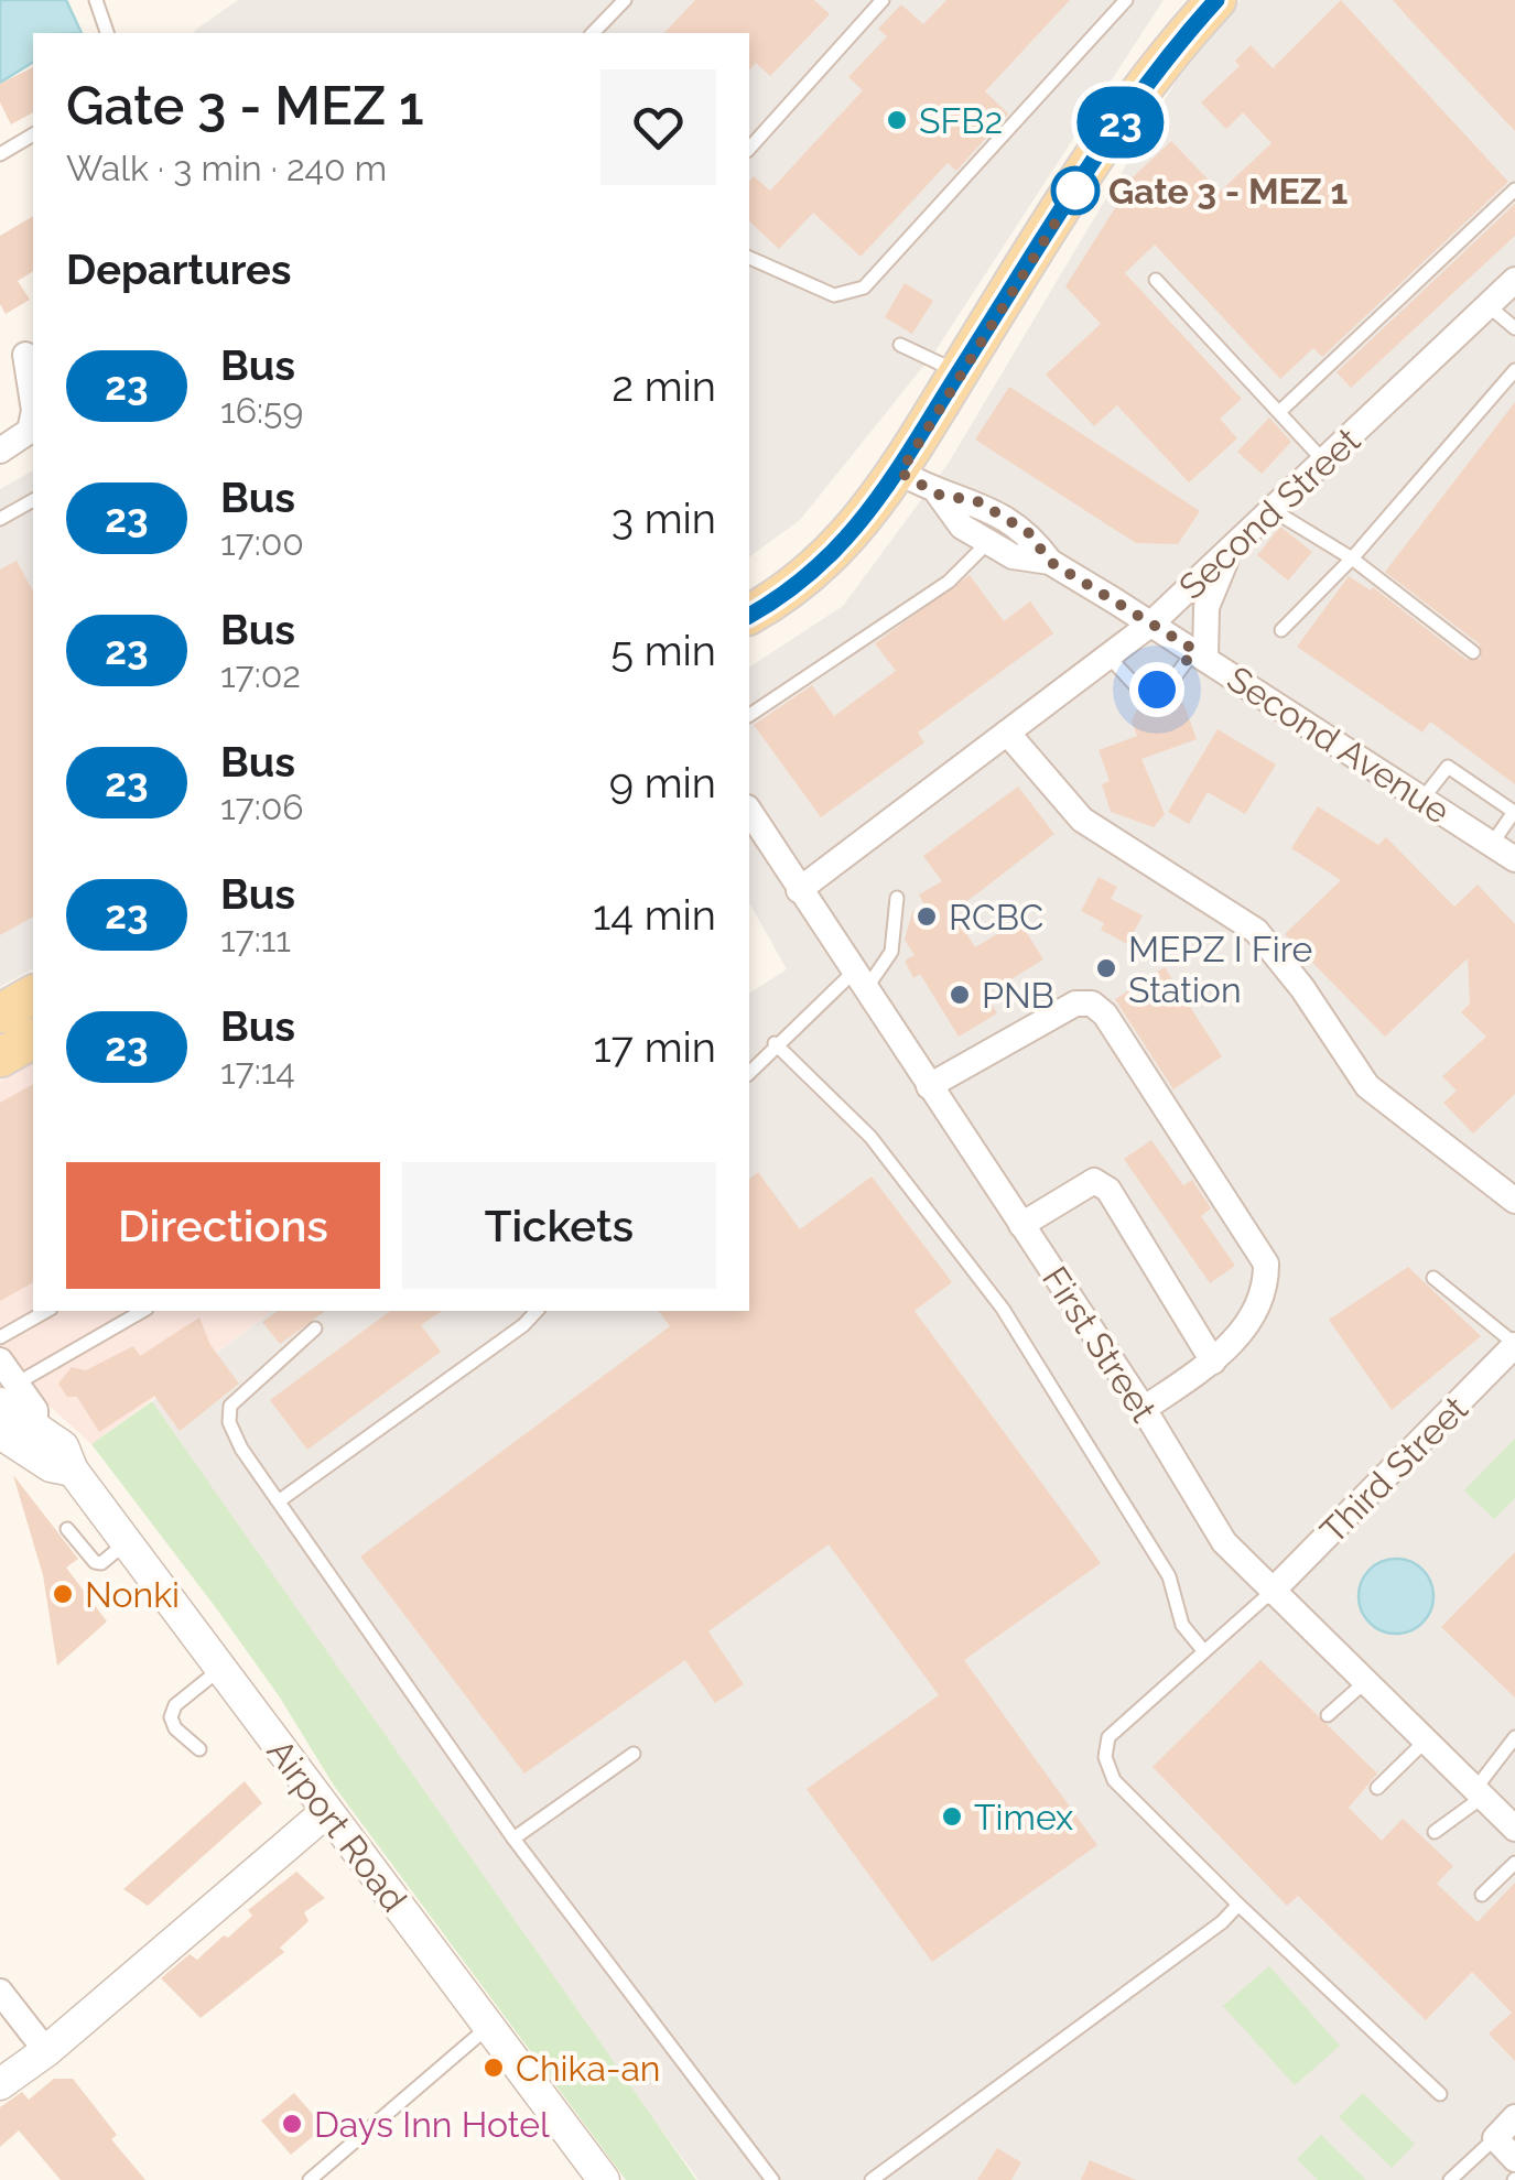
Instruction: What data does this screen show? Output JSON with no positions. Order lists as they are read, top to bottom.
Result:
{
  "streets": {
    "street": [
      "Second Street",
      "Second Avenue",
      "First Street",
      "Third Street",
      "Airport Road"
    ]
  },
  "crossings": [
    ["Second Street", "Second Avenue"],
    ["Second Street", "First Street"],
    ["First Street", "Third Street"]
  ],
  "places": [
    "SFB2",
    "Gate 3 - MEZ 1",
    "RCBC",
    "MEPZ I Fire Station",
    "PNB",
    "Nonki",
    "Timex",
    "Chika-an",
    "Days Inn Hotel"
  ],
  "lines": ["bus line 23"],
  "page": {
    "on_map": "23",
    "heading": [
      ["Gate 3 - MEZ 1", "Walk · 3 min · 240 m"],
      "Departures"
    ],
    "list": [
      {
        "mark": "23",
        "name": "Bus",
        "note": "16:59",
        "value": "2 min"
      },
      {
        "mark": "23",
        "name": "Bus",
        "note": "17:00",
        "value": "3 min"
      },
      {
        "mark": "23",
        "name": "Bus",
        "note": "17:02",
        "value": "5 min"
      },
      {
        "mark": "23",
        "name": "Bus",
        "note": "17:06",
        "value": "9 min"
      },
      {
        "mark": "23",
        "name": "Bus",
        "note": "17:11",
        "value": "14 min"
      },
      {
        "mark": "23",
        "name": "Bus",
        "note": "17:14",
        "value": "17 min"
      }
    ],
    "buttons": ["Directions", "Tickets"]
  }
}
